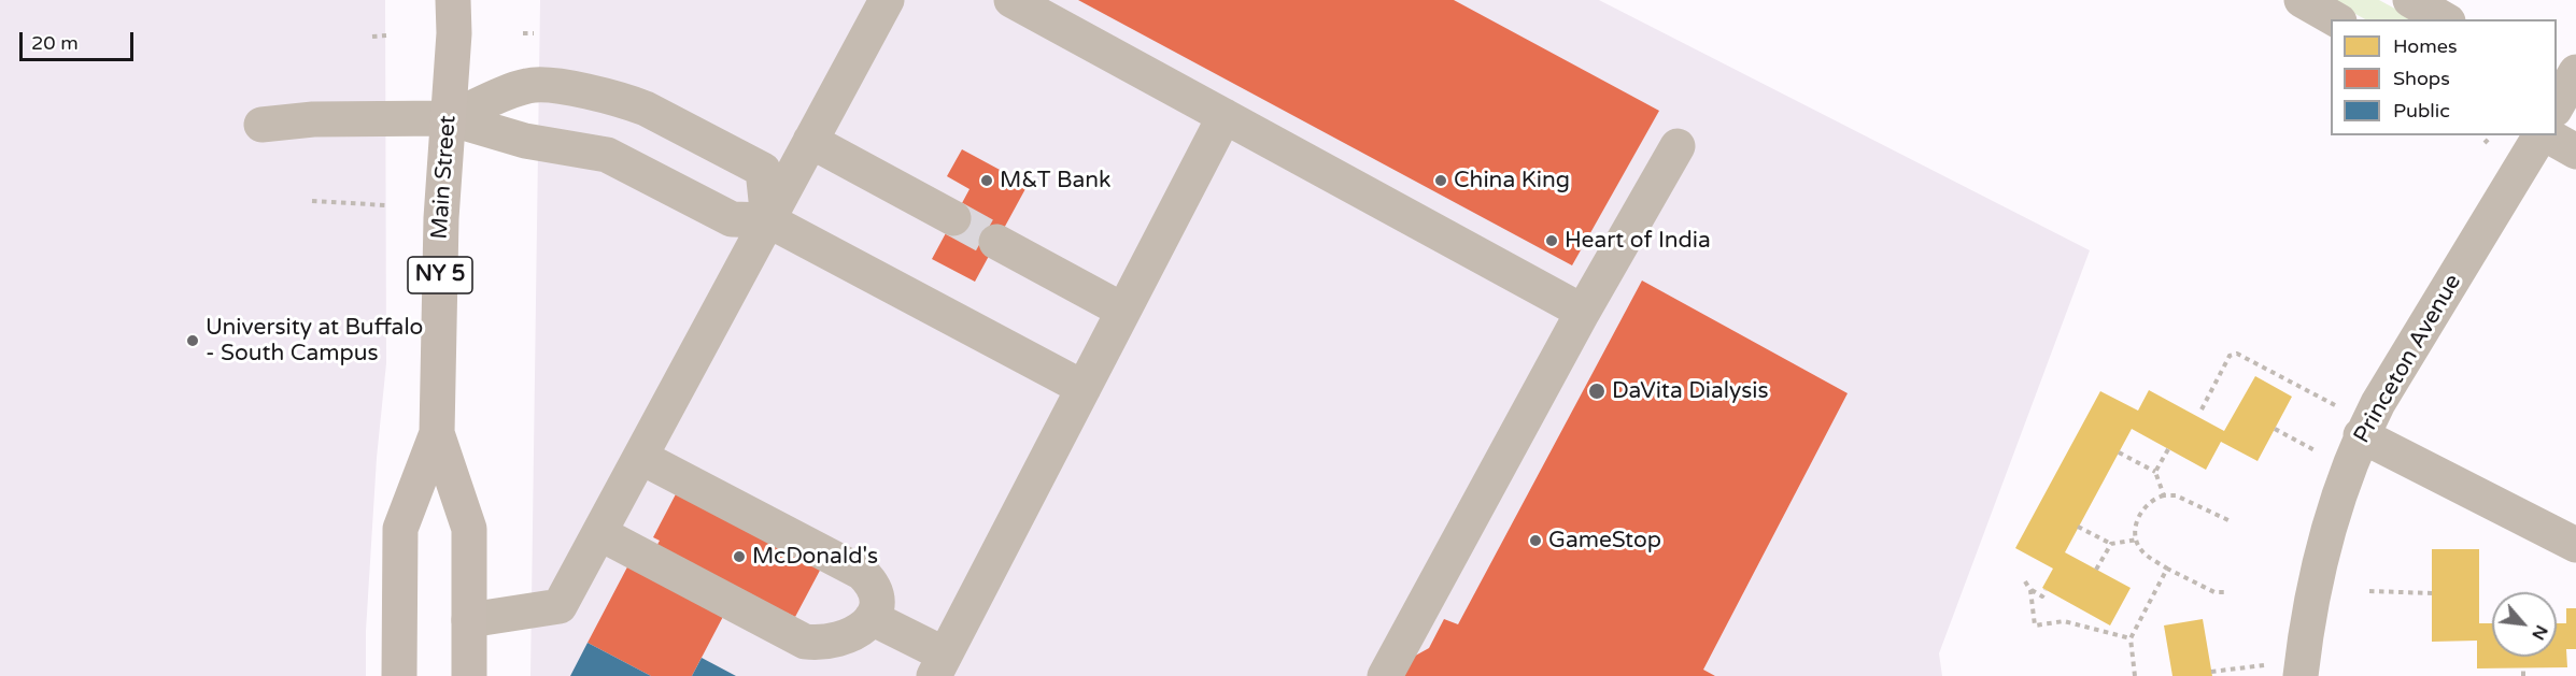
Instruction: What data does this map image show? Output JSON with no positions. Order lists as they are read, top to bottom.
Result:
{
  "streets": {
    "main road": ["Main Street", "NY 5"],
    "street": ["Princeton Avenue"]
  },
  "places": [
    "M&T Bank",
    "China King",
    "Heart of India",
    "University at Buffalo - South Campus",
    "DaVita Dialysis",
    "GameStop",
    "McDonald's"
  ],
  "legend": ["Homes", "Shops", "Public"],
  "scale_bar": "20 m",
  "north": "bottom right"
}
